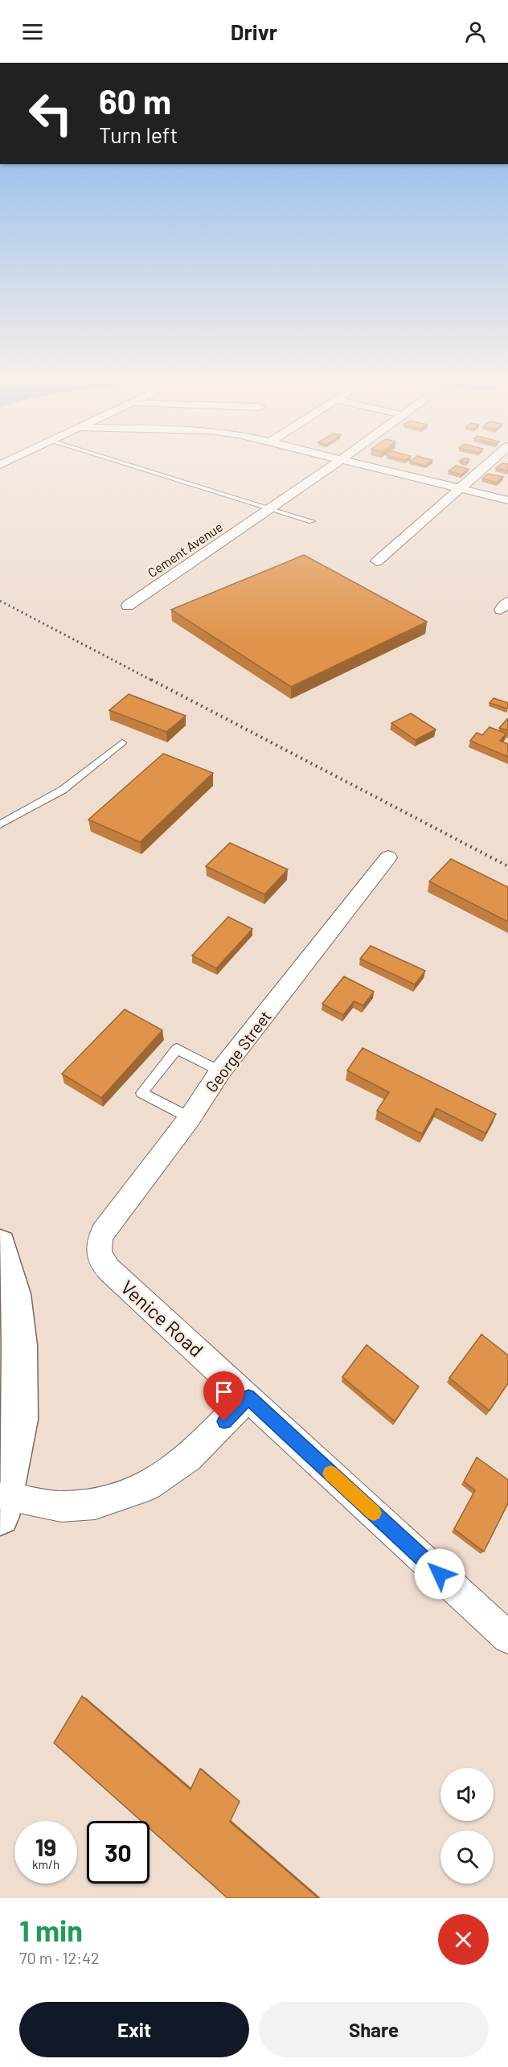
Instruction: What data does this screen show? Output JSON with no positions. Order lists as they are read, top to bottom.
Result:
{
  "streets": {
    "street": ["Cement Avenue", "George Street", "Venice Road"]
  },
  "crossings": [
    ["George Street", "Venice Road"]
  ],
  "page": {
    "header": "Drivr",
    "turn": ["60 m", "Turn left"],
    "speed": "19 km/h",
    "limit": "30",
    "heading": ["1 min", "70 m · 12:42"],
    "buttons": ["Exit", "Share"]
  }
}
